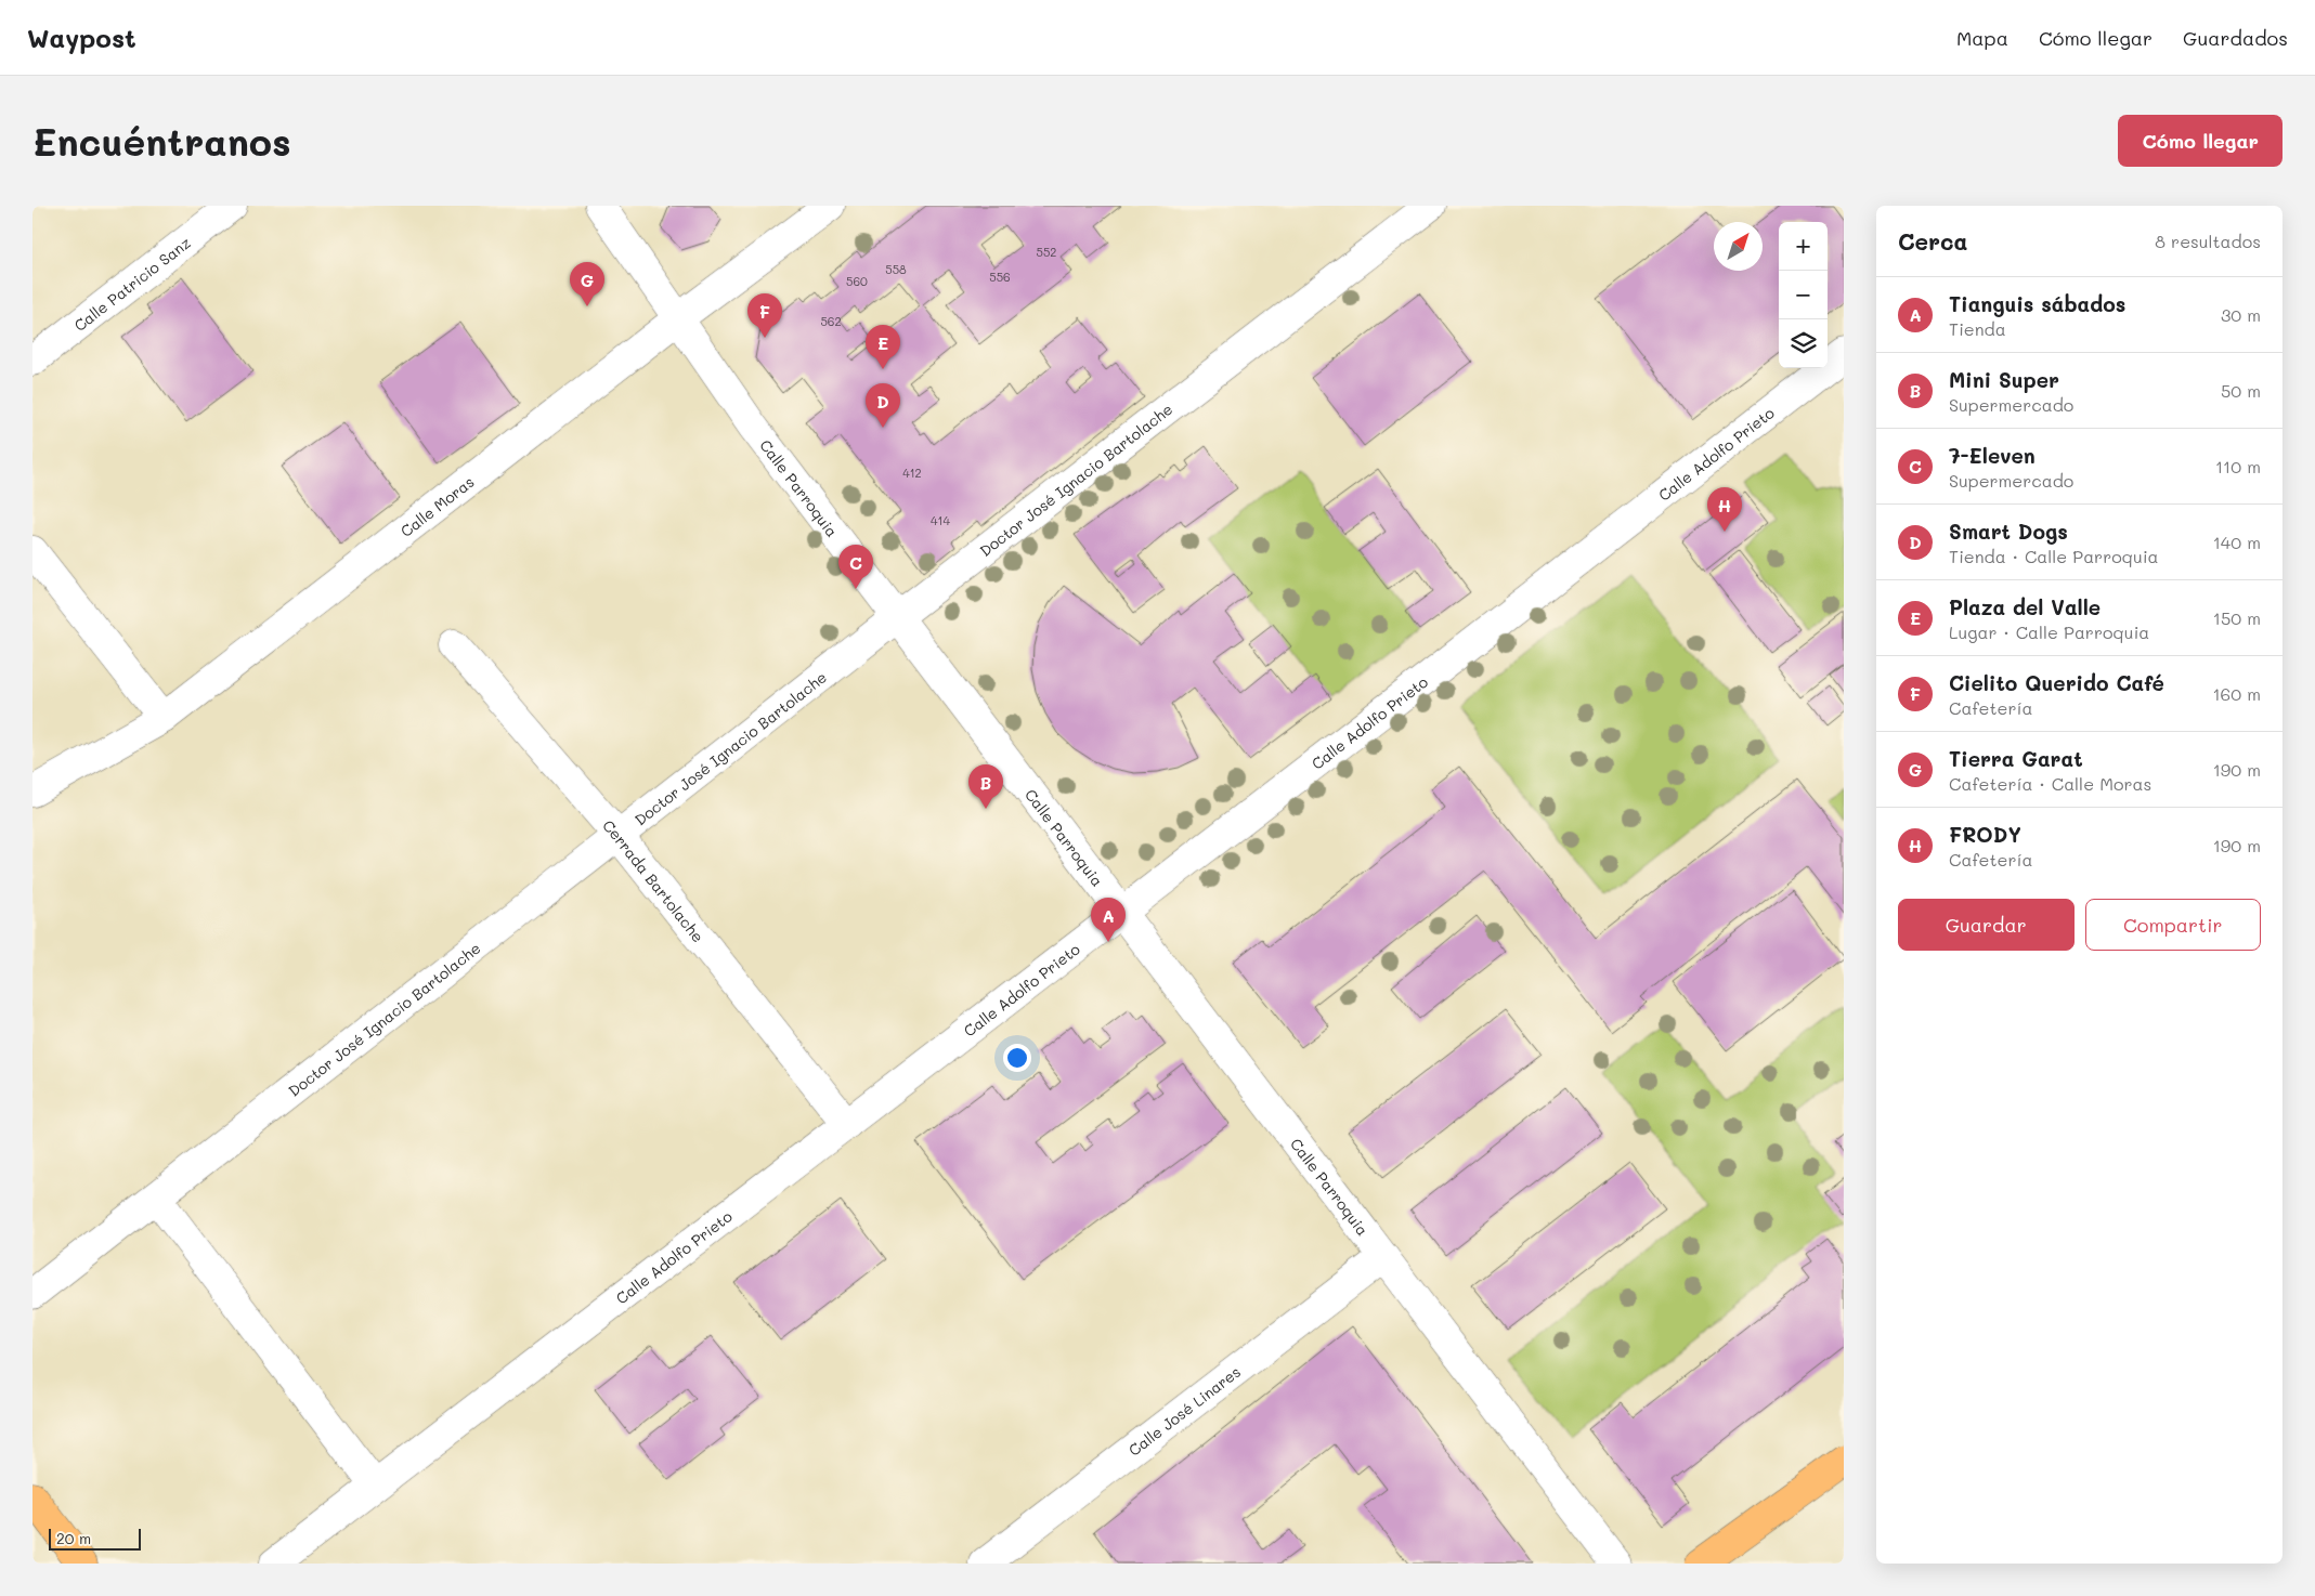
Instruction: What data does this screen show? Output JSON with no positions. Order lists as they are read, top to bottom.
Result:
{
  "streets": {
    "street": [
      "Calle Patricio Sanz",
      "Calle Adolfo Prieto",
      "Doctor José Ignacio Bartolache",
      "Calle Parroquia",
      "Calle Moras",
      "Cerrada Bartolache",
      "Calle José Linares"
    ]
  },
  "crossings": [
    ["Calle Adolfo Prieto", "Calle Parroquia"],
    ["Calle Adolfo Prieto", "Cerrada Bartolache"],
    ["Doctor José Ignacio Bartolache", "Calle Parroquia"],
    ["Doctor José Ignacio Bartolache", "Cerrada Bartolache"],
    ["Calle Parroquia", "Calle Moras"],
    ["Calle Parroquia", "Calle José Linares"]
  ],
  "house_numbers": [
    "552",
    "558",
    "556",
    "560",
    "562",
    "412",
    "414"
  ],
  "scale_bar": "20 m",
  "north": "top right",
  "page": {
    "header": "Waypost",
    "nav": ["Mapa", "Cómo llegar", "Guardados"],
    "buttons": [
      "Cómo llegar",
      ["Guardar", "Compartir"]
    ],
    "title": "Encuéntranos",
    "heading": ["Cerca", "8 resultados"],
    "map_buttons": ["+", "−"],
    "pins": [
      "G",
      "F",
      "E",
      "D",
      "H",
      "C",
      "B",
      "A"
    ],
    "list": [
      {
        "mark": "A",
        "name": "Tianguis sábados",
        "note": "Tienda",
        "value": "30 m"
      },
      {
        "mark": "B",
        "name": "Mini Super",
        "note": "Supermercado",
        "value": "50 m"
      },
      {
        "mark": "C",
        "name": "7-Eleven",
        "note": "Supermercado",
        "value": "110 m"
      },
      {
        "mark": "D",
        "name": "Smart Dogs",
        "note": "Tienda · Calle Parroquia",
        "value": "140 m"
      },
      {
        "mark": "E",
        "name": "Plaza del Valle",
        "note": "Lugar · Calle Parroquia",
        "value": "150 m"
      },
      {
        "mark": "F",
        "name": "Cielito Querido Café",
        "note": "Cafetería",
        "value": "160 m"
      },
      {
        "mark": "G",
        "name": "Tierra Garat",
        "note": "Cafetería · Calle Moras",
        "value": "190 m"
      },
      {
        "mark": "H",
        "name": "FRODY",
        "note": "Cafetería",
        "value": "190 m"
      }
    ],
    "scale": "20 m"
  }
}
